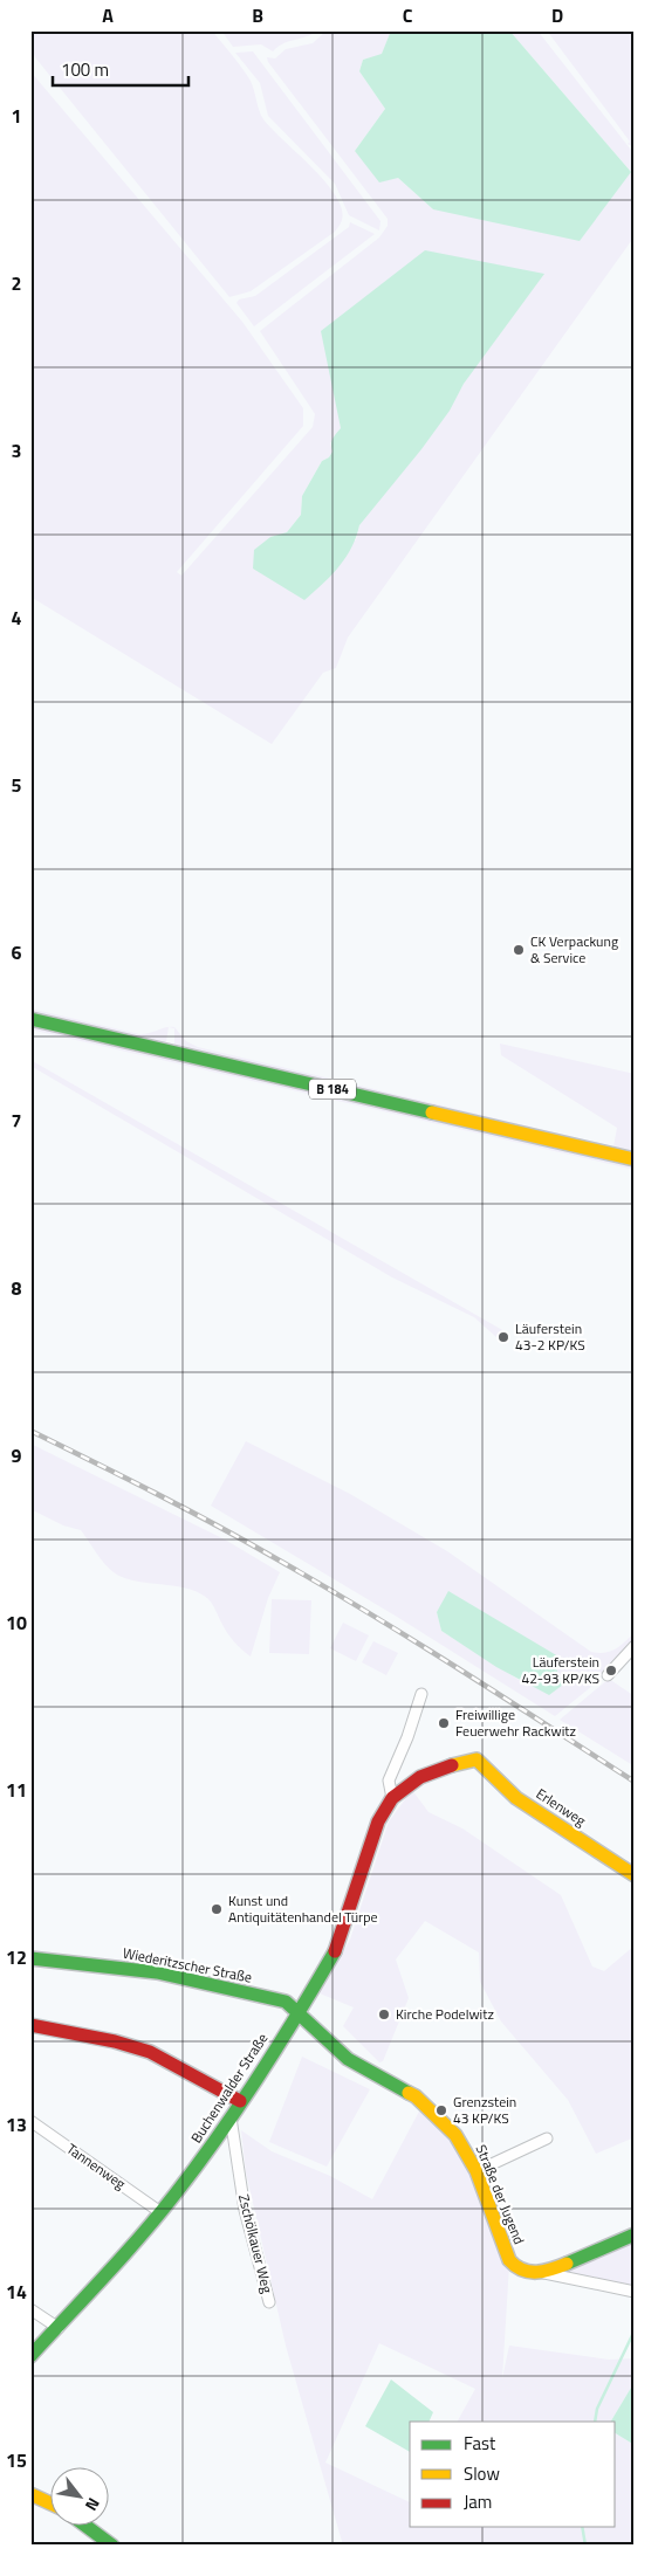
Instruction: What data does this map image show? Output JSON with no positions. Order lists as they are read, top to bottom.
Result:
{
  "streets": {
    "street": [
      "B 184",
      "Erlenweg",
      "Wiederitzscher Straße",
      "Buchenwalder Straße",
      "Tannenweg",
      "Straße der Jugend",
      "Zschölkauer Weg"
    ]
  },
  "crossings": [
    ["Erlenweg", "Buchenwalder Straße"],
    ["Wiederitzscher Straße", "Buchenwalder Straße"],
    ["Wiederitzscher Straße", "Straße der Jugend"],
    ["Buchenwalder Straße", "Tannenweg"],
    ["Buchenwalder Straße", "Straße der Jugend"],
    ["Buchenwalder Straße", "Zschölkauer Weg"]
  ],
  "places": [
    "CK Verpackung & Service",
    "Läuferstein 43-2 KP/KS",
    "Läuferstein 42-93 KP/KS",
    "Freiwillige Feuerwehr Rackwitz",
    "Kunst und Antiquitätenhandel Türpe",
    "Kirche Podelwitz",
    "Grenzstein 43 KP/KS"
  ],
  "legend": ["Fast", "Slow", "Jam"],
  "scale_bar": "100 m",
  "north": "bottom right",
  "grid": {
    "columns": [
      "A",
      "B",
      "C",
      "D"
    ],
    "rows": [
      "1",
      "2",
      "3",
      "4",
      "5",
      "6",
      "7",
      "8",
      "9",
      "10",
      "11",
      "12",
      "13",
      "14",
      "15"
    ]
  }
}
